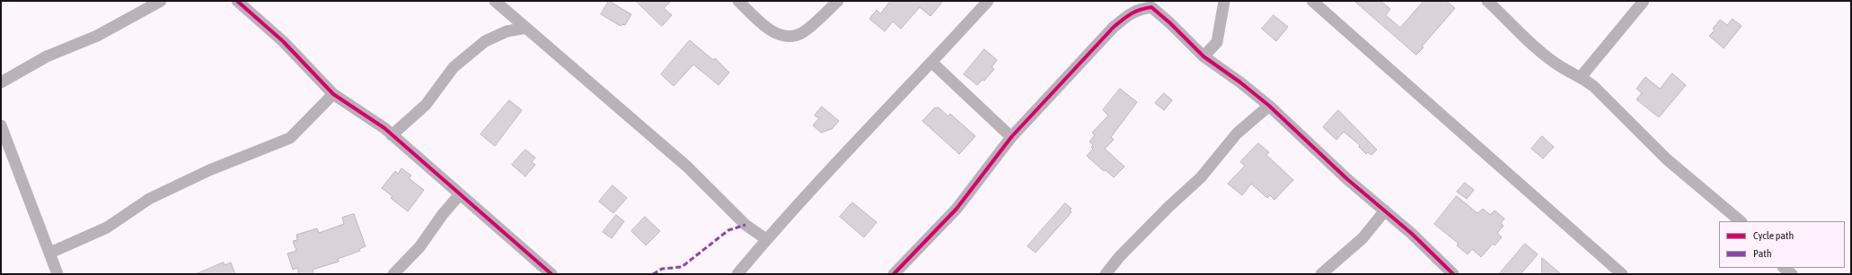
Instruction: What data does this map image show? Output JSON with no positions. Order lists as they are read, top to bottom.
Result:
{
  "legend": ["Cycle path", "Path"]
}
